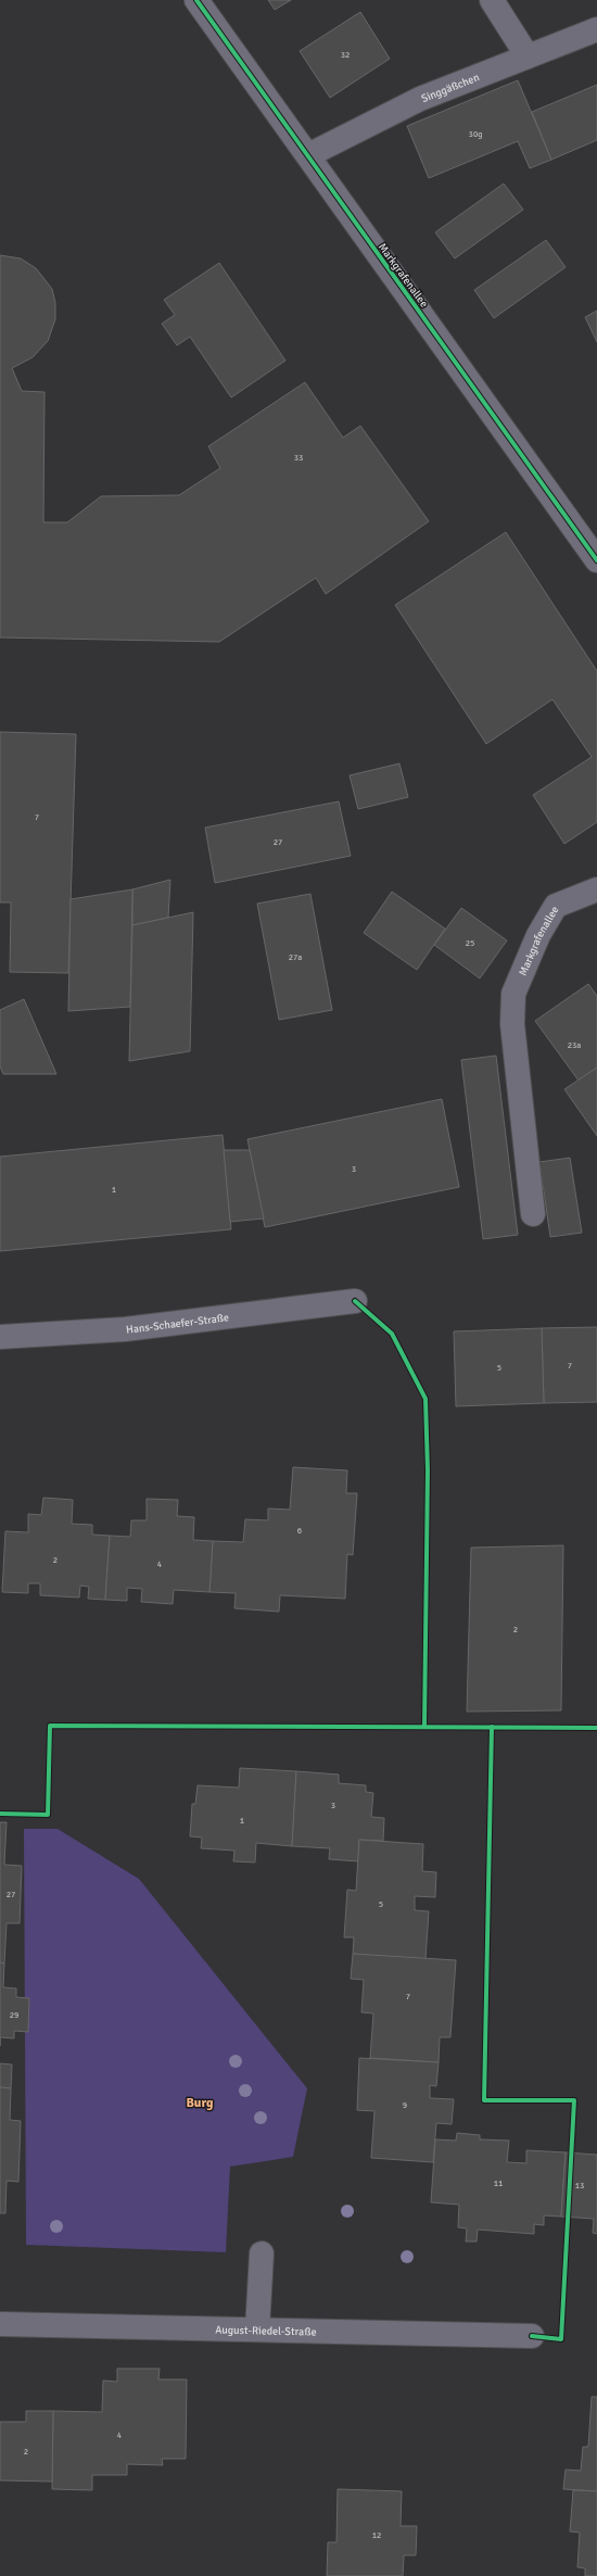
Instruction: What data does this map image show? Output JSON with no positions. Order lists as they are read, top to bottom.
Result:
{
  "streets": {
    "street": [
      "Singgäßchen",
      "Markgrafenallee",
      "Hans-Schaefer-Straße",
      "August-Riedel-Straße"
    ]
  },
  "crossings": [
    ["Singgäßchen", "Markgrafenallee"]
  ],
  "districts": ["Burg"],
  "house_numbers": [
    "32",
    "30g",
    "33",
    "7",
    "27",
    "25",
    "27a",
    "23a",
    "3",
    "1",
    "7",
    "5",
    "6",
    "2",
    "4",
    "2",
    "3",
    "1",
    "27",
    "5",
    "7",
    "29",
    "9",
    "11",
    "13",
    "4",
    "2",
    "12"
  ]
}
